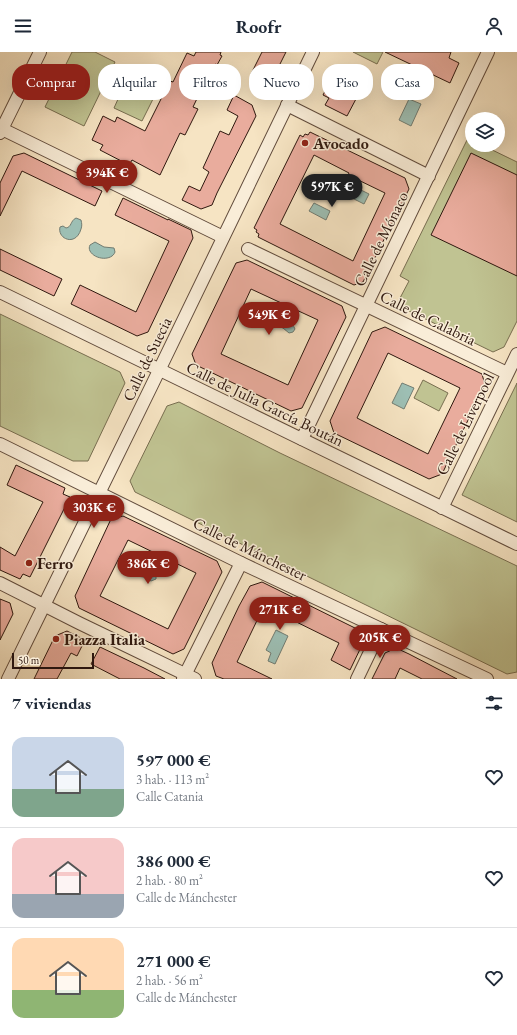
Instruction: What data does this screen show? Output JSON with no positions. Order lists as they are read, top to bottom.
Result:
{
  "streets": {
    "street": [
      "Calle de Mónaco",
      "Calle de Calabria",
      "Calle de Suecia",
      "Calle de Julia García Boután",
      "Calle de Liverpool",
      "Calle de Mánchester"
    ]
  },
  "crossings": [
    ["Calle de Mónaco", "Calle de Calabria"],
    ["Calle de Mónaco", "Calle de Julia García Boután"],
    ["Calle de Calabria", "Calle de Liverpool"],
    ["Calle de Suecia", "Calle de Julia García Boután"],
    ["Calle de Suecia", "Calle de Mánchester"],
    ["Calle de Julia García Boután", "Calle de Liverpool"]
  ],
  "places": ["Avocado", "Ferro", "Piazza Italia"],
  "scale_bar": "50 m",
  "page": {
    "header": "Roofr",
    "chip": [
      "Comprar",
      "Alquilar",
      "Filtros",
      "Nuevo",
      "Piso",
      "Casa"
    ],
    "price": [
      "394K €",
      "597K €",
      "549K €",
      "303K €",
      "386K €",
      "271K €",
      "205K €"
    ],
    "scale": "50 m",
    "heading": "7 viviendas",
    "list": [
      {
        "name": "597 000 €",
        "note": "3 hab. · 113 m² · Calle Catania"
      },
      {
        "name": "386 000 €",
        "note": "2 hab. · 80 m² · Calle de Mánchester"
      },
      {
        "name": "271 000 €",
        "note": "2 hab. · 56 m² · Calle de Mánchester"
      }
    ]
  }
}
